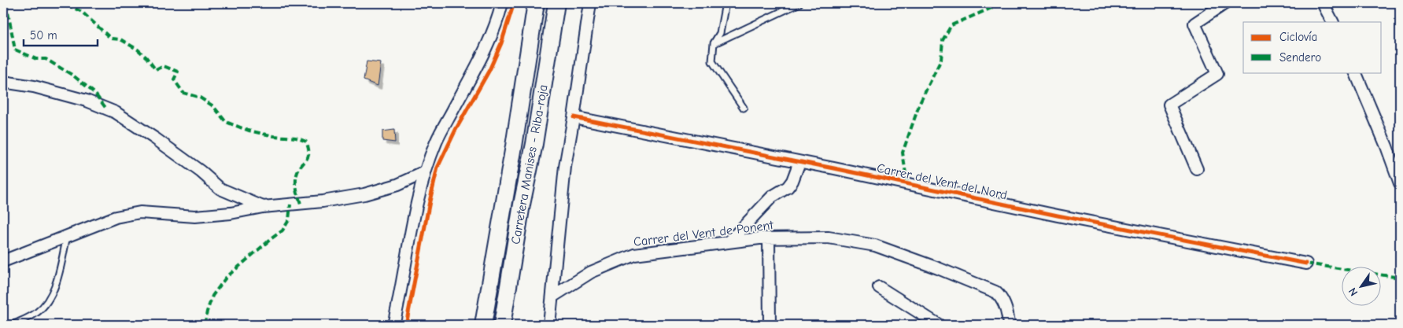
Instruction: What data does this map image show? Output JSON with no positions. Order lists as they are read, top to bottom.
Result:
{
  "streets": {
    "main road": ["Carretera Manises - Riba-roja"],
    "street": ["Carrer del Vent del Nord", "Carrer del Vent de Ponent"]
  },
  "legend": ["Ciclovía", "Sendero"],
  "scale_bar": "50 m",
  "north": "bottom left"
}
